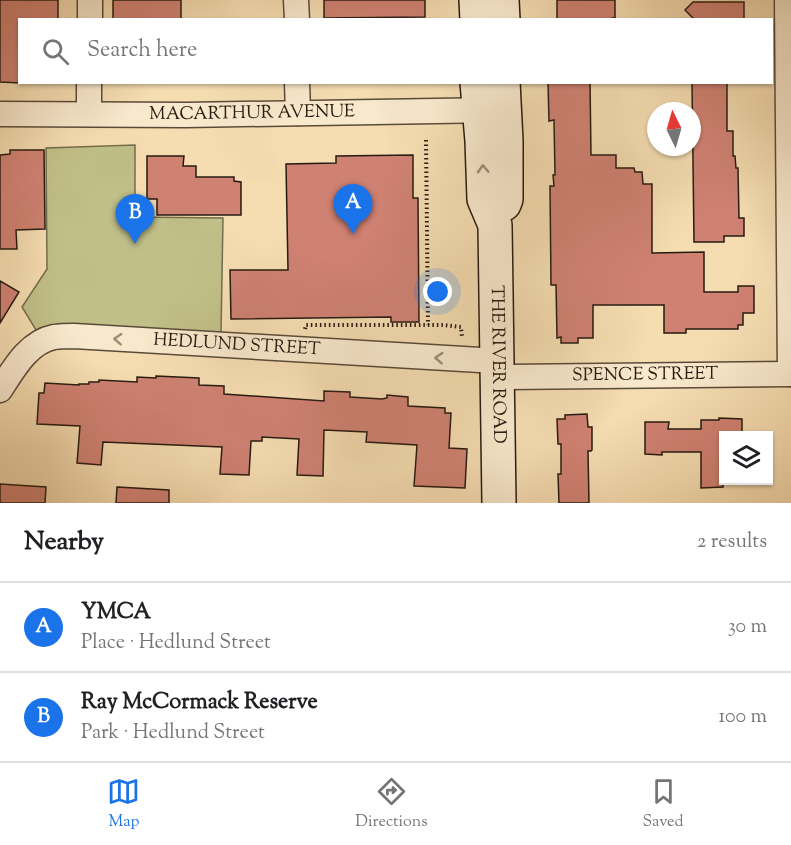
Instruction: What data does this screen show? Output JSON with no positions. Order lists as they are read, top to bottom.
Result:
{
  "streets": {
    "main road": ["THE RIVER ROAD"],
    "street": ["MACARTHUR AVENUE", "HEDLUND STREET", "SPENCE STREET"]
  },
  "crossings": [
    ["MACARTHUR AVENUE", "THE RIVER ROAD"],
    ["HEDLUND STREET", "THE RIVER ROAD"],
    ["HEDLUND STREET", "SPENCE STREET"],
    ["THE RIVER ROAD", "SPENCE STREET"]
  ],
  "one_way": ["HEDLUND STREET"],
  "north": "top",
  "page": {
    "search": "Search here",
    "pins": ["A", "B"],
    "heading": ["Nearby", "2 results"],
    "list": [
      {
        "mark": "A",
        "name": "YMCA",
        "note": "Place · Hedlund Street",
        "value": "30 m"
      },
      {
        "mark": "B",
        "name": "Ray McCormack Reserve",
        "note": "Park · Hedlund Street",
        "value": "100 m"
      }
    ],
    "nav": ["Map", "Directions", "Saved"]
  }
}
